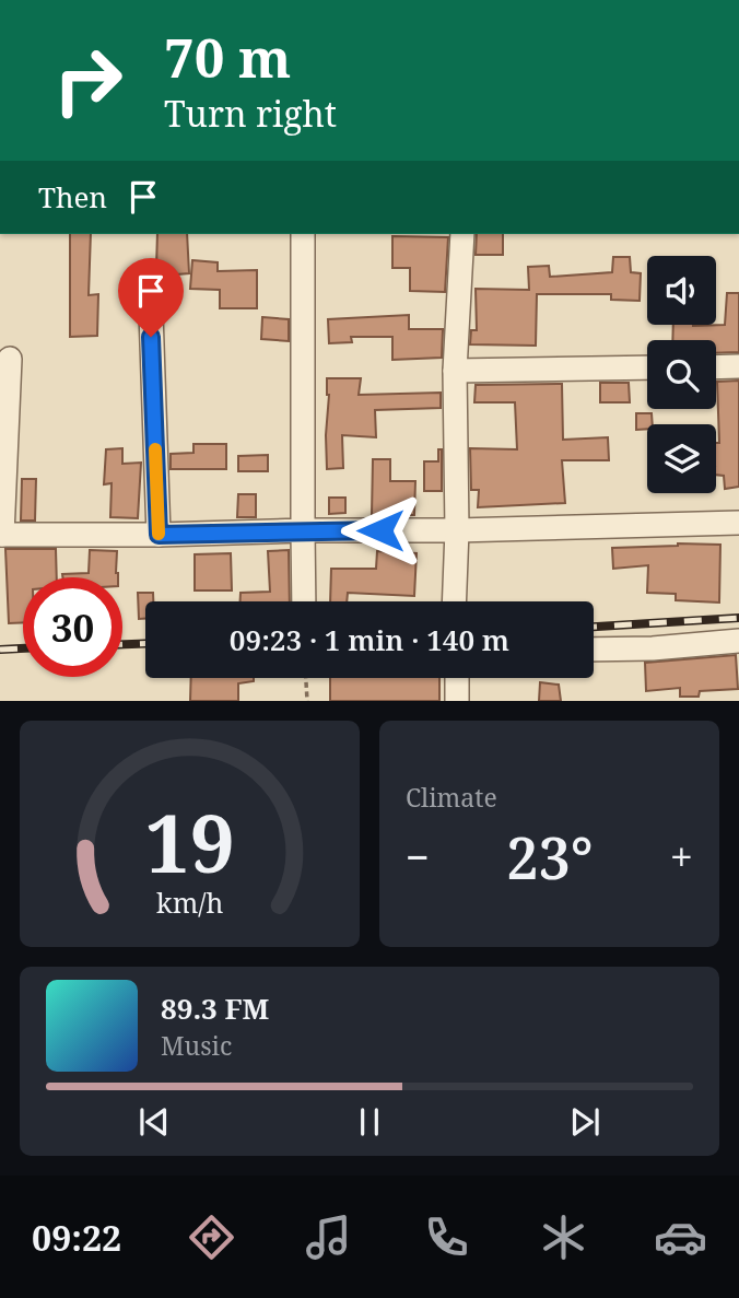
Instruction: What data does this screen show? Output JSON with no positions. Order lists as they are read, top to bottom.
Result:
{
  "page": {
    "turn": ["70 m", "Turn right"],
    "then": "Then",
    "limit": "30",
    "trip": "09:23 · 1 min · 140 m",
    "tile": "Climate",
    "heat": ["−", "23°", "+"],
    "song": ["89.3 FM", "Music"],
    "tabs": "09:22",
    "gauge": ["19", "km/h"]
  }
}
